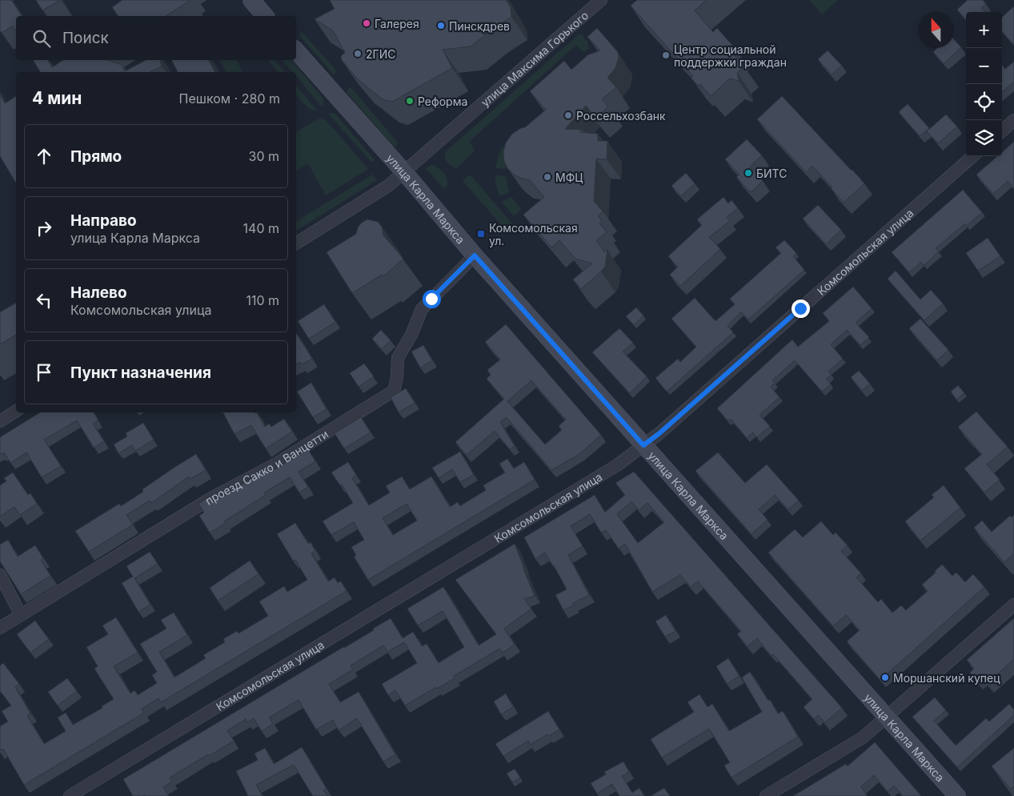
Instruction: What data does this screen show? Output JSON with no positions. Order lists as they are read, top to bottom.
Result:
{
  "streets": {
    "main road": ["улица Карла Маркса"],
    "street": ["улица Максима Горького", "Комсомольская улица", "проезд Сакко и Ванцетти"]
  },
  "crossings": [
    ["улица Максима Горького", "улица Карла Маркса"],
    ["улица Карла Маркса", "Комсомольская улица"],
    ["улица Карла Маркса", "проезд Сакко и Ванцетти"]
  ],
  "places": {
    "other": [
      "Галерея",
      "Пинскдрев",
      "2ГИС",
      "Центр социальной поддержки граждан",
      "Реформа",
      "Россельхозбанк",
      "БИТС",
      "МФЦ",
      "Моршанский купец"
    ],
    "transit": ["Комсомольская ул."]
  },
  "north": "top",
  "page": {
    "map_buttons": ["+", "−"],
    "search": "Поиск",
    "heading": ["4 мин", "Пешком · 280 m"],
    "list": [
      ["Прямо", "30 m"],
      ["Направо", "улица Карла Маркса", "140 m"],
      ["Налево", "Комсомольская улица", "110 m"],
      "Пункт назначения"
    ]
  }
}
